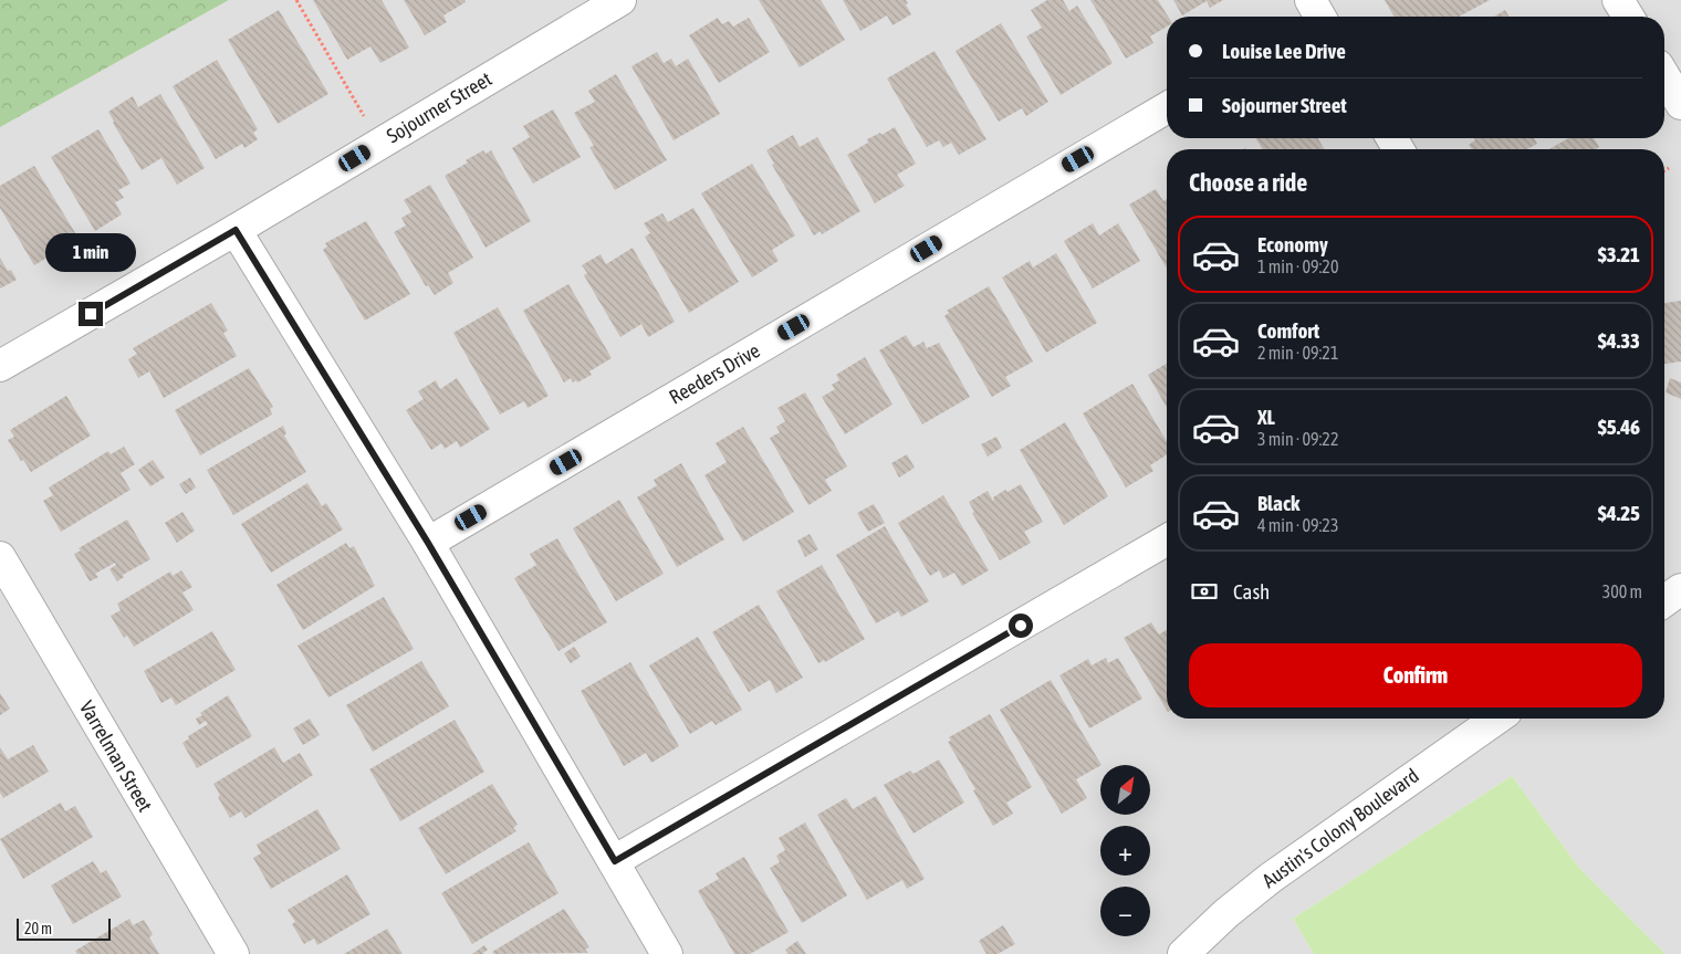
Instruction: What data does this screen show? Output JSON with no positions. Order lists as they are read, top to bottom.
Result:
{
  "streets": {
    "street": [
      "Sojourner Street",
      "Reeders Drive",
      "Varrelman Street",
      "Austin's Colony Boulevard"
    ]
  },
  "scale_bar": "20 m",
  "north": "top right",
  "page": {
    "banner": ["Louise Lee Drive", "Sojourner Street"],
    "heading": "Choose a ride",
    "list": [
      {
        "name": "Economy",
        "note": "1 min · 09:20",
        "value": "$3.21"
      },
      {
        "name": "Comfort",
        "note": "2 min · 09:21",
        "value": "$4.33"
      },
      {
        "name": "XL",
        "note": "3 min · 09:22",
        "value": "$5.46"
      },
      {
        "name": "Black",
        "note": "4 min · 09:23",
        "value": "$4.25"
      }
    ],
    "bubble": "1 min",
    "pay": ["Cash", "300 m"],
    "buttons": "Confirm",
    "map_buttons": ["+", "−"],
    "scale": "20 m"
  }
}
